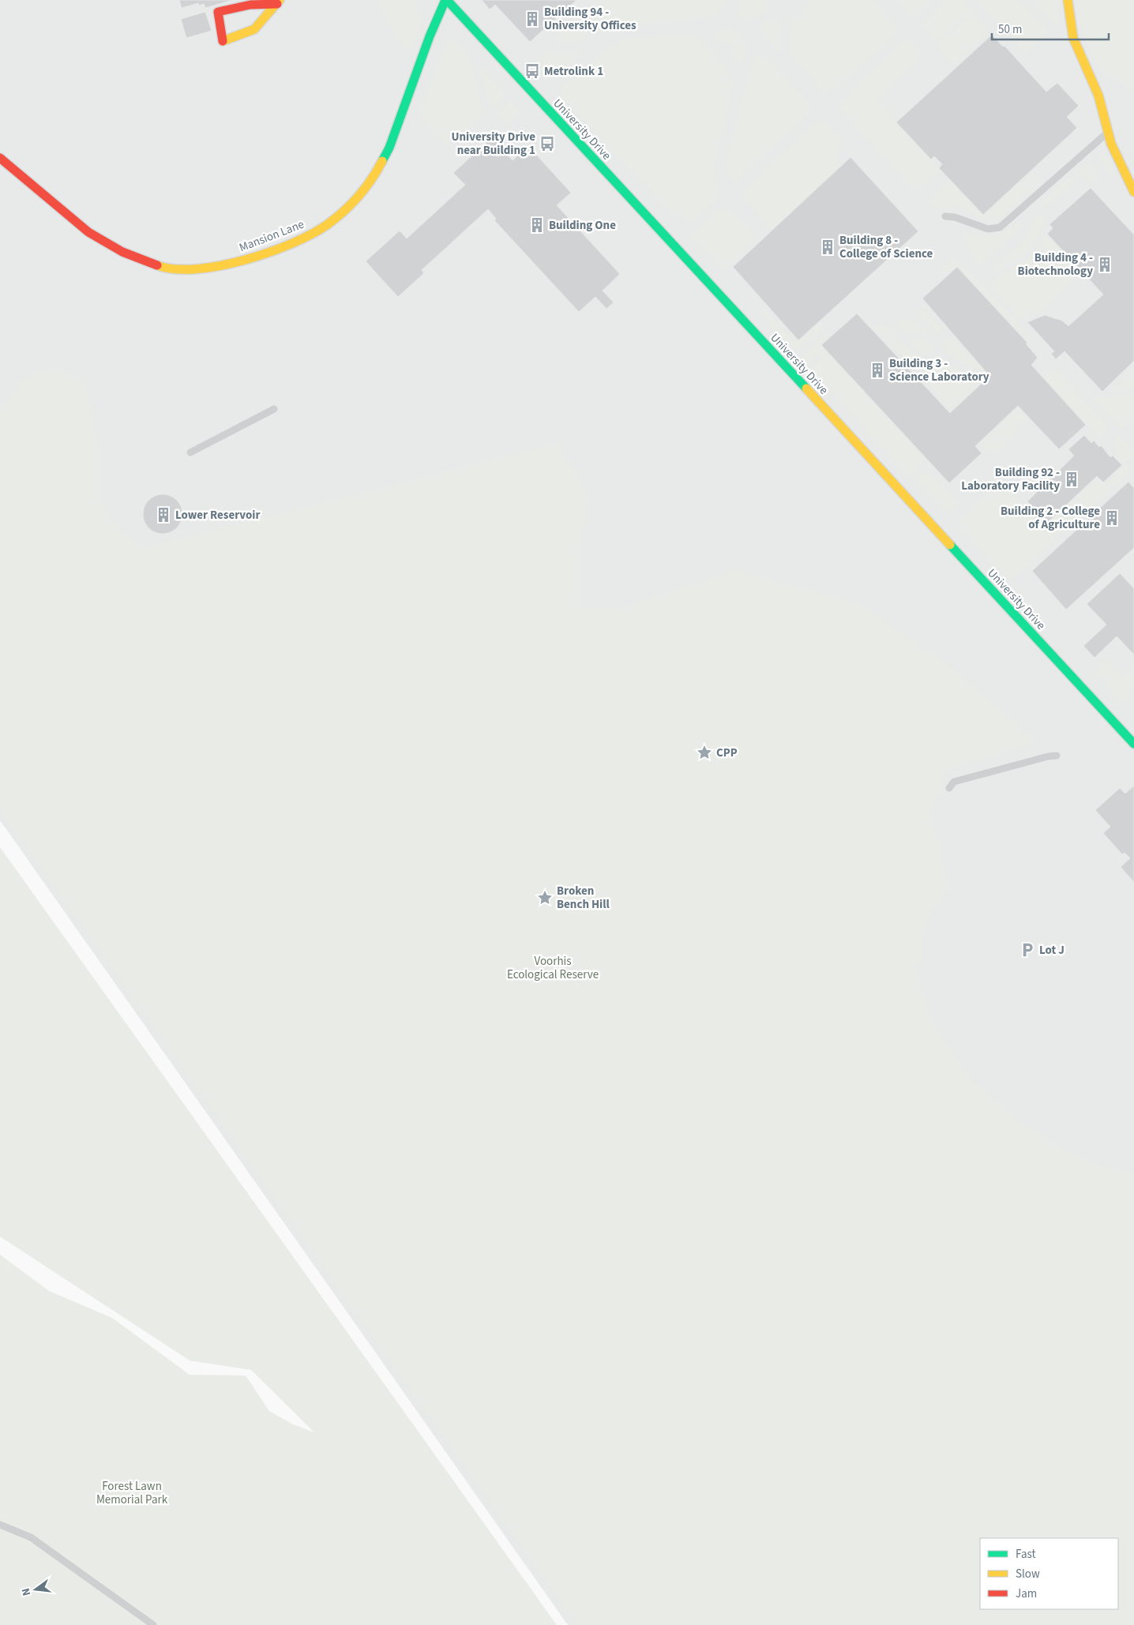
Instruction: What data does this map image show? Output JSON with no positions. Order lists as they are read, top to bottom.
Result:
{
  "streets": {
    "street": ["University Drive", "Mansion Lane"]
  },
  "crossings": [
    ["University Drive", "Mansion Lane"]
  ],
  "parks": ["Voorhis Ecological Reserve", "Forest Lawn Memorial Park"],
  "places": {
    "building": [
      "Building 94 - University Offices",
      "Building One",
      "Building 8 - College of Science",
      "Building 4 - Biotechnology",
      "Building 3 - Science Laboratory",
      "Building 92 - Laboratory Facility",
      "Lower Reservoir",
      "Building 2 - College of Agriculture"
    ],
    "bus stop": ["Metrolink 1", "University Drive near Building 1"],
    "place": ["CPP", "Broken Bench Hill"],
    "parking": ["Lot J"]
  },
  "legend": ["Fast", "Slow", "Jam"],
  "scale_bar": "50 m",
  "north": "left"
}
